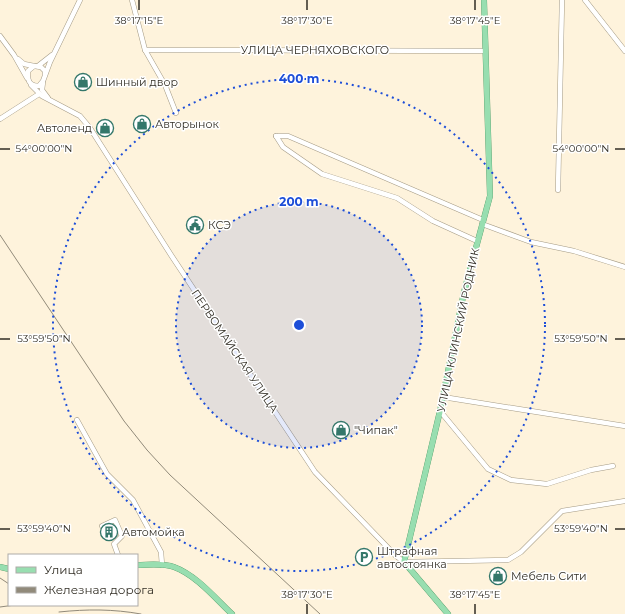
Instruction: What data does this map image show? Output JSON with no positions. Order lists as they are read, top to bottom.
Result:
{
  "streets": {
    "main road": ["УЛИЦА КЛИНСКИЙ РОДНИК", "ПЕРВОМАЙСКАЯ УЛИЦА"],
    "street": ["УЛИЦА ЧЕРНЯХОВСКОГО"]
  },
  "crossings": [
    ["УЛИЦА ЧЕРНЯХОВСКОГО", "УЛИЦА КЛИНСКИЙ РОДНИК"],
    ["УЛИЦА КЛИНСКИЙ РОДНИК", "ПЕРВОМАЙСКАЯ УЛИЦА"]
  ],
  "places": {
    "shop": [
      "Шинный двор",
      "Авторынок",
      "Автоленд",
      "\"Чипак\"",
      "Мебель Сити"
    ],
    "public building": ["КСЭ"],
    "building": ["Автомойка"],
    "parking": ["Штрафная автостоянка"]
  },
  "legend": ["Улица", "Железная дорога"],
  "coordinates": [
    "38°17'15\"E",
    "38°17'30\"E",
    "38°17'45\"E",
    "54°00'00\"N",
    "53°59'50\"N",
    "53°59'40\"N"
  ],
  "rings": ["400 m", "200 m"]
}
